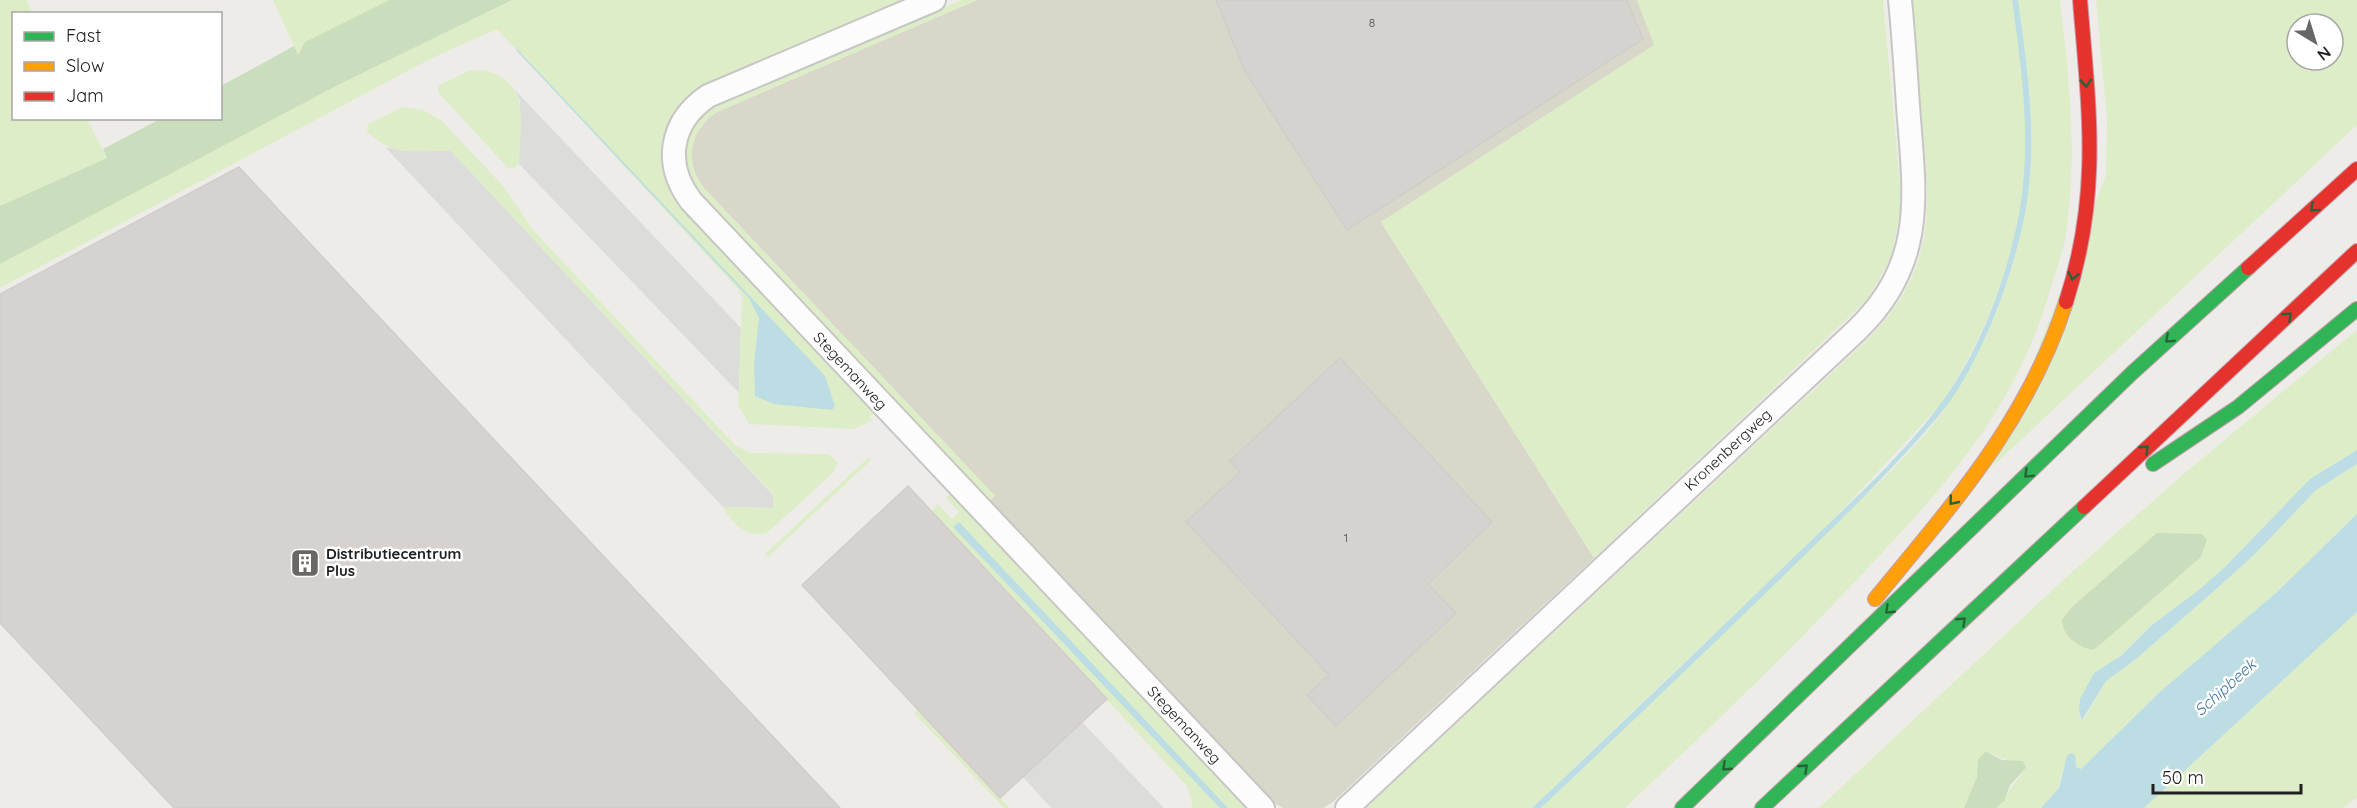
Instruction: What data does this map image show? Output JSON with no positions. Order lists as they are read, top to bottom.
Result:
{
  "streets": {
    "street": ["Stegemanweg", "Kronenbergweg"]
  },
  "water": ["Schipbeek"],
  "places": {
    "building": ["Distributiecentrum Plus"]
  },
  "house_numbers": ["8", "1"],
  "legend": ["Fast", "Slow", "Jam"],
  "scale_bar": "50 m",
  "north": "bottom right"
}
